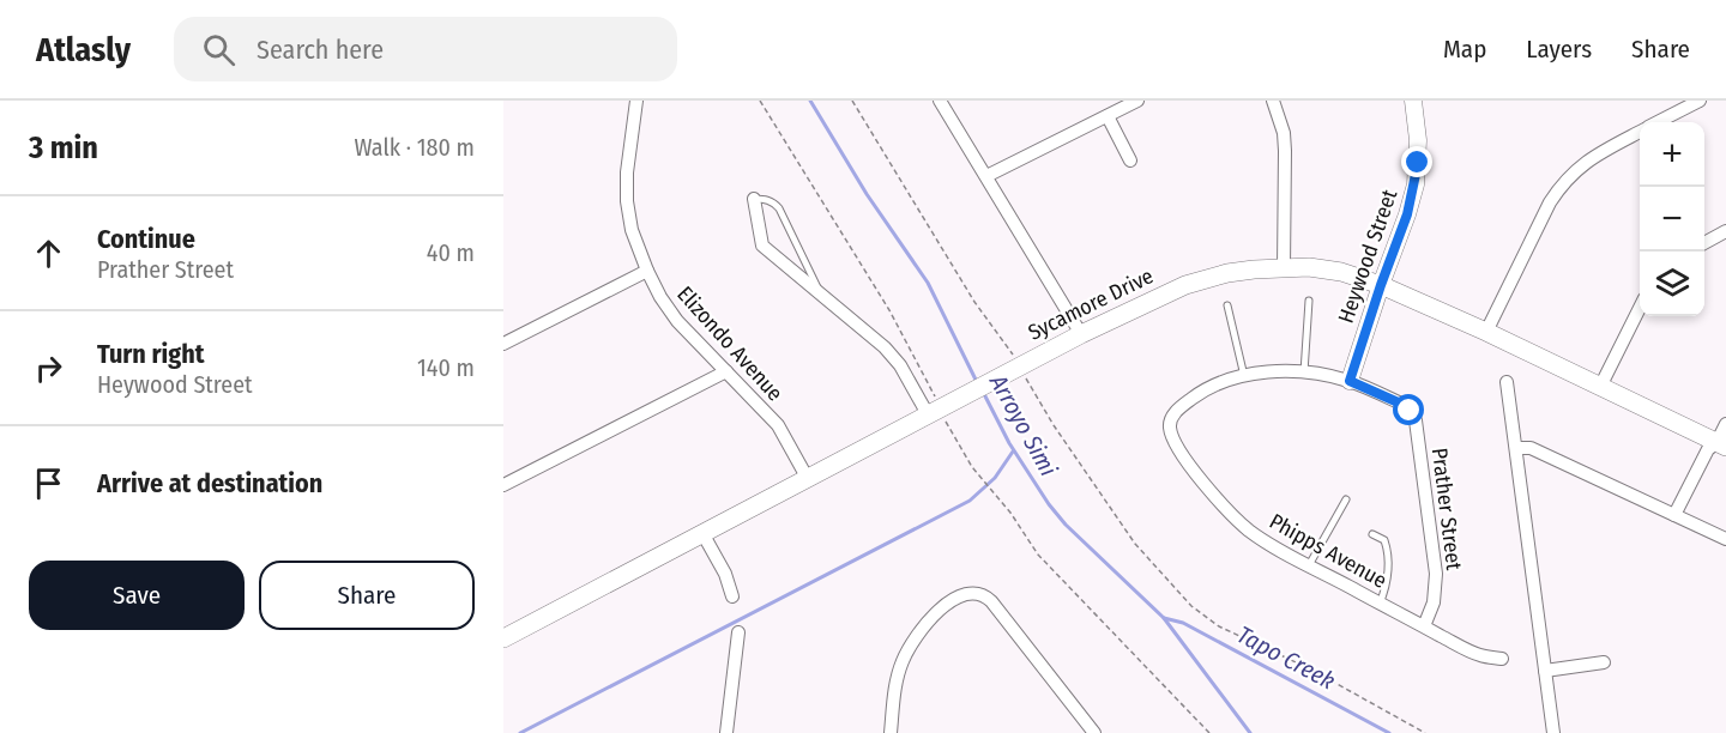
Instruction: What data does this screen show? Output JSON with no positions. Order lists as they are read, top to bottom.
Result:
{
  "streets": {
    "main road": ["Sycamore Drive"],
    "street": [
      "Heywood Street",
      "Elizondo Avenue",
      "Prather Street",
      "Phipps Avenue"
    ]
  },
  "crossings": [
    ["Heywood Street", "Sycamore Drive"],
    ["Heywood Street", "Prather Street"],
    ["Sycamore Drive", "Elizondo Avenue"],
    ["Prather Street", "Phipps Avenue"]
  ],
  "water": ["Arroyo Simi", "Tapo Creek"],
  "page": {
    "header": "Atlasly",
    "search": "Search here",
    "nav": ["Map", "Layers", "Share"],
    "heading": ["3 min", "Walk · 180 m"],
    "map_buttons": ["+", "−"],
    "list": [
      ["Continue", "Prather Street", "40 m"],
      ["Turn right", "Heywood Street", "140 m"],
      "Arrive at destination"
    ],
    "buttons": ["Save", "Share"]
  }
}
